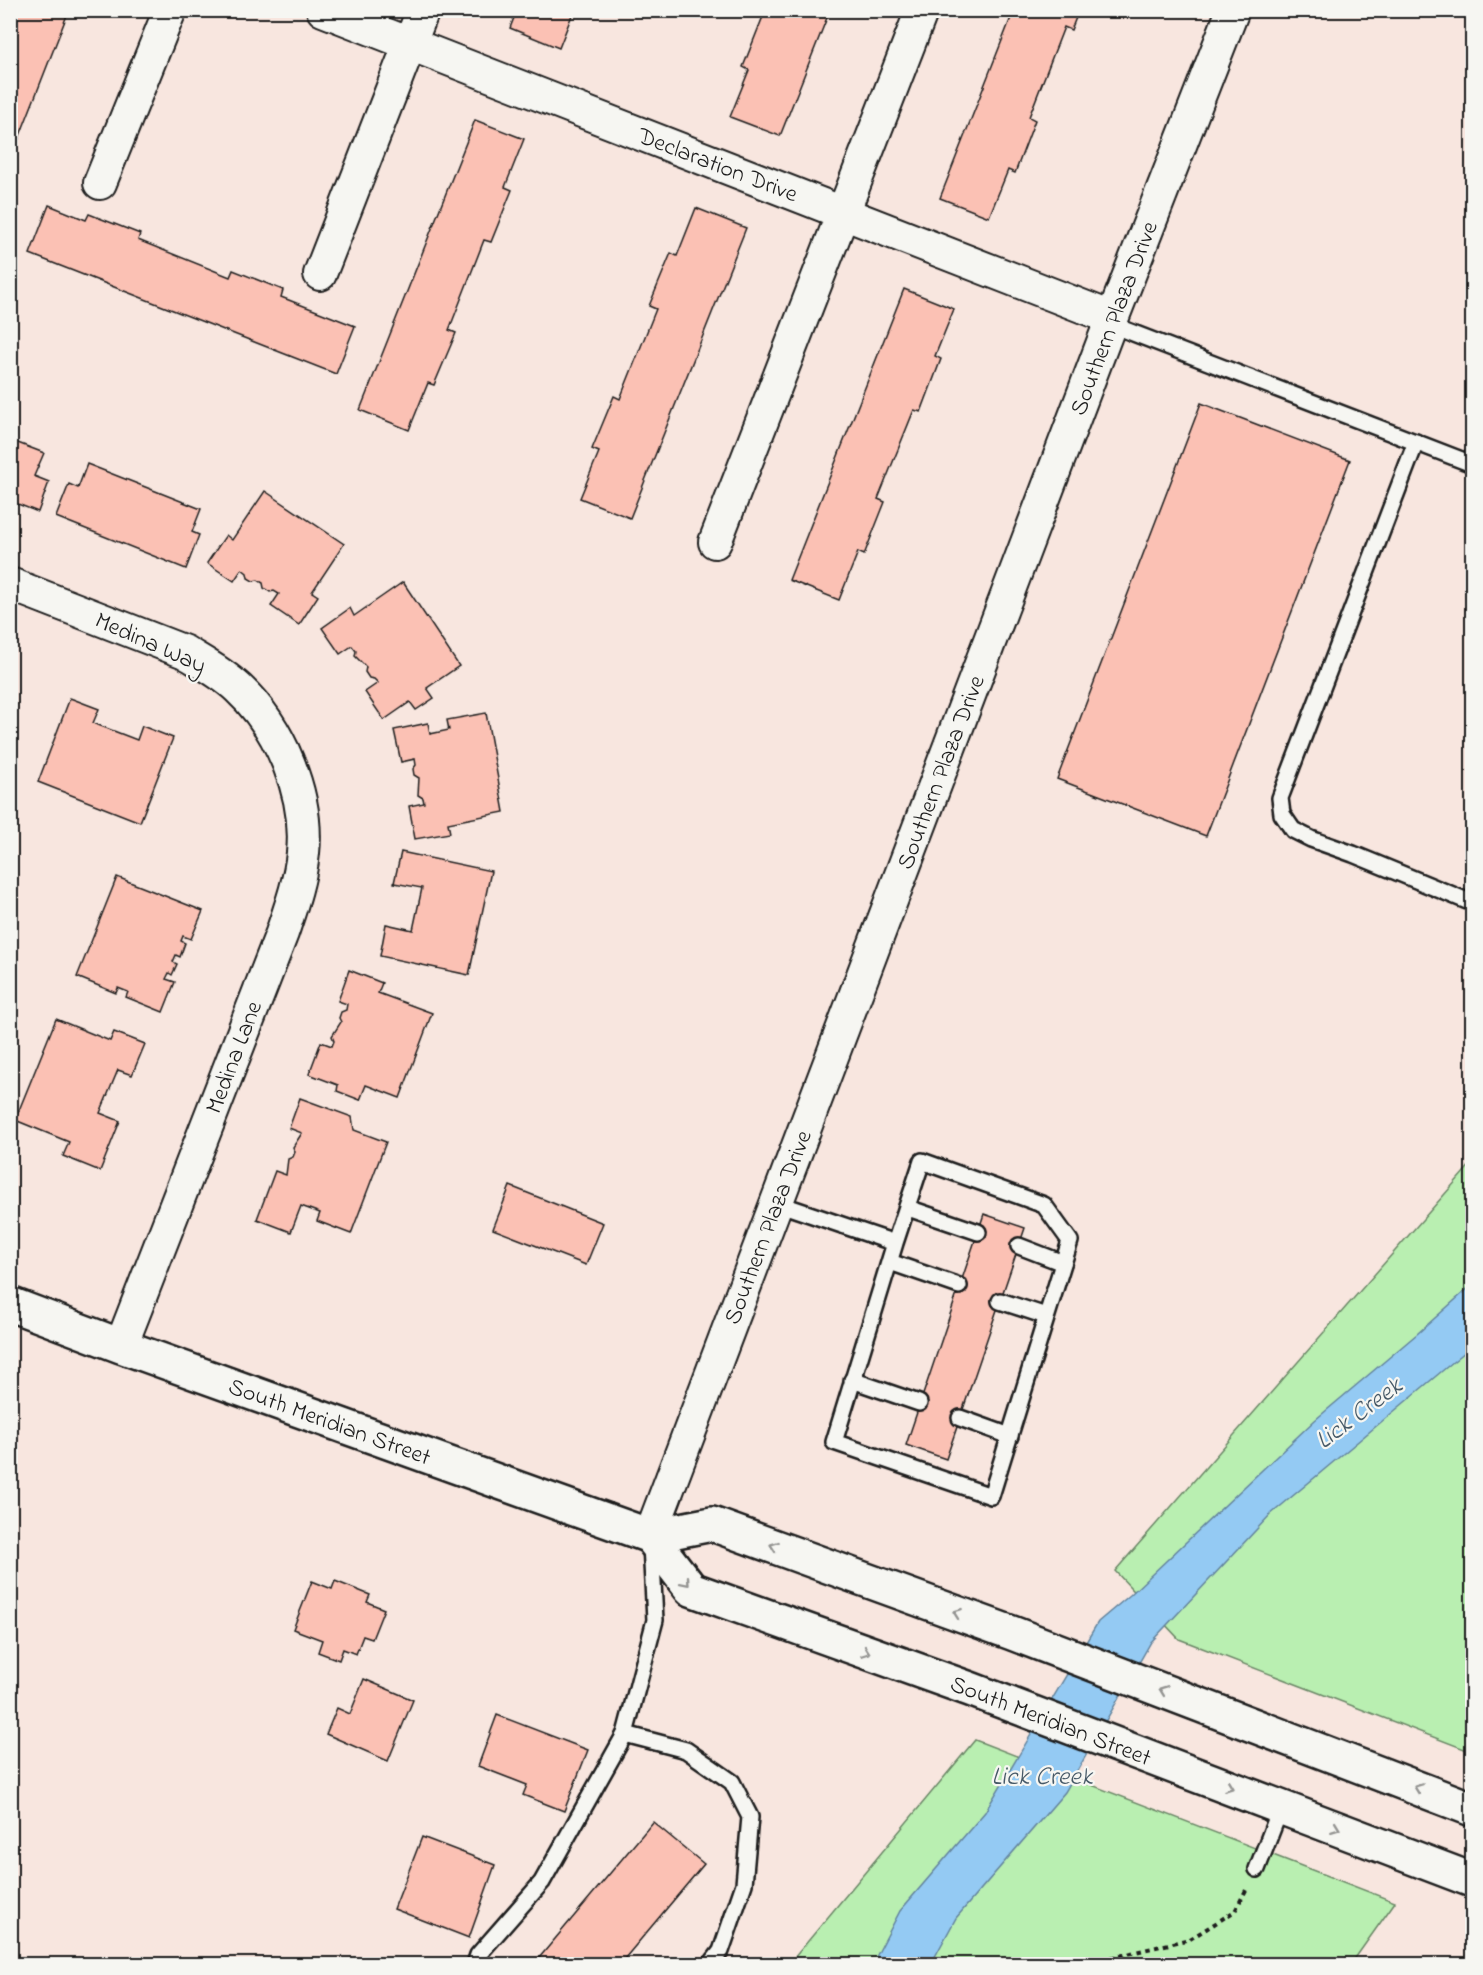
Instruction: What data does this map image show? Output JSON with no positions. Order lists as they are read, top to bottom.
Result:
{
  "streets": {
    "main road": ["South Meridian Street"],
    "street": [
      "Declaration Drive",
      "Southern Plaza Drive",
      "Medina Way",
      "Medina Lane"
    ]
  },
  "crossings": [
    ["Declaration Drive", "Southern Plaza Drive"],
    ["Southern Plaza Drive", "South Meridian Street"],
    ["Medina Way", "Medina Lane"],
    ["Medina Lane", "South Meridian Street"]
  ],
  "water": ["Lick Creek"]
}
